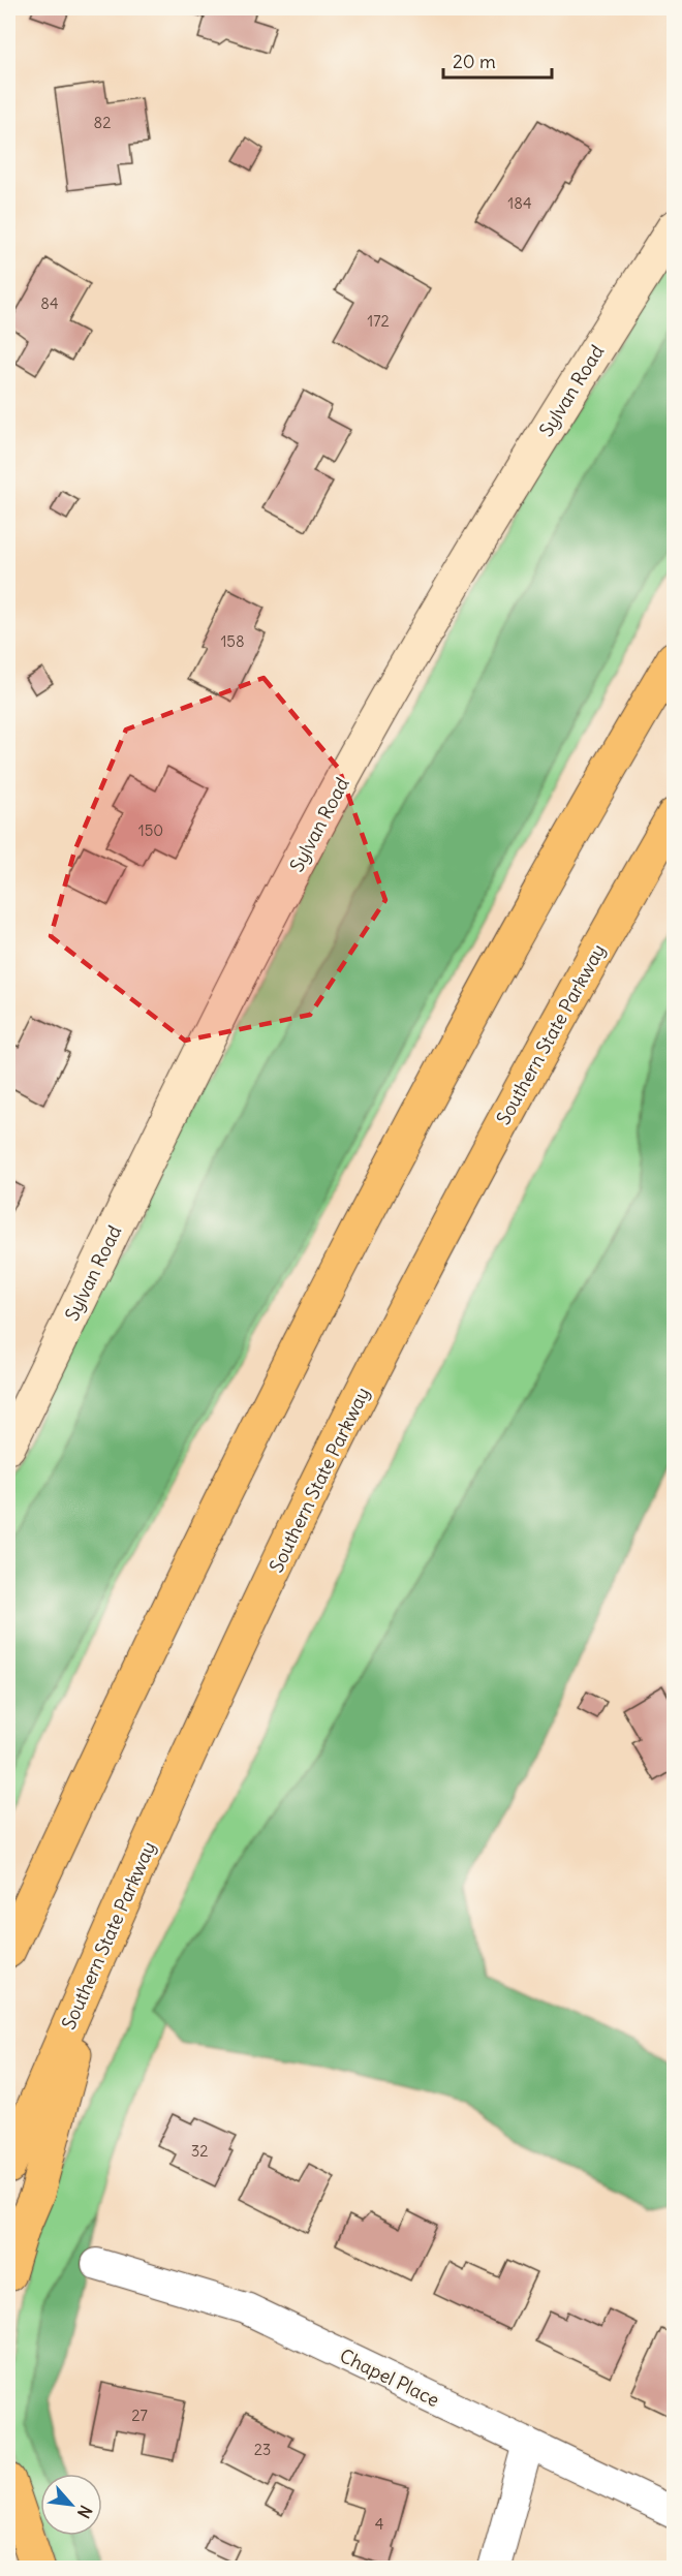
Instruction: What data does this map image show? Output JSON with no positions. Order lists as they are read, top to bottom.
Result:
{
  "streets": {
    "highway": ["Southern State Parkway"],
    "street": ["Sylvan Road", "Chapel Place"]
  },
  "house_numbers": [
    "82",
    "184",
    "84",
    "172",
    "158",
    "150",
    "32",
    "27",
    "23",
    "4"
  ],
  "scale_bar": "20 m",
  "north": "bottom right"
}
